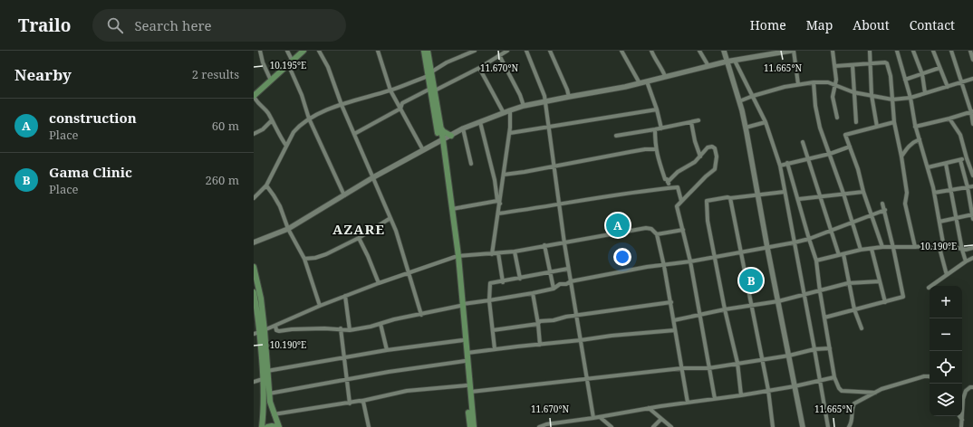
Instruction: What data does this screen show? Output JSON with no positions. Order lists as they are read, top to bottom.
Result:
{
  "districts": ["AZARE"],
  "page": {
    "header": "Trailo",
    "search": "Search here",
    "nav": [
      "Home",
      "Map",
      "About",
      "Contact"
    ],
    "heading": ["Nearby", "2 results"],
    "list": [
      {
        "mark": "A",
        "name": "construction",
        "note": "Place",
        "value": "60 m"
      },
      {
        "mark": "B",
        "name": "Gama Clinic",
        "note": "Place",
        "value": "260 m"
      }
    ],
    "pins": ["A", "B"],
    "map_buttons": ["+", "−"]
  },
  "coordinates": [
    "10.195°E",
    "11.670°N",
    "11.665°N",
    "10.190°E"
  ]
}
